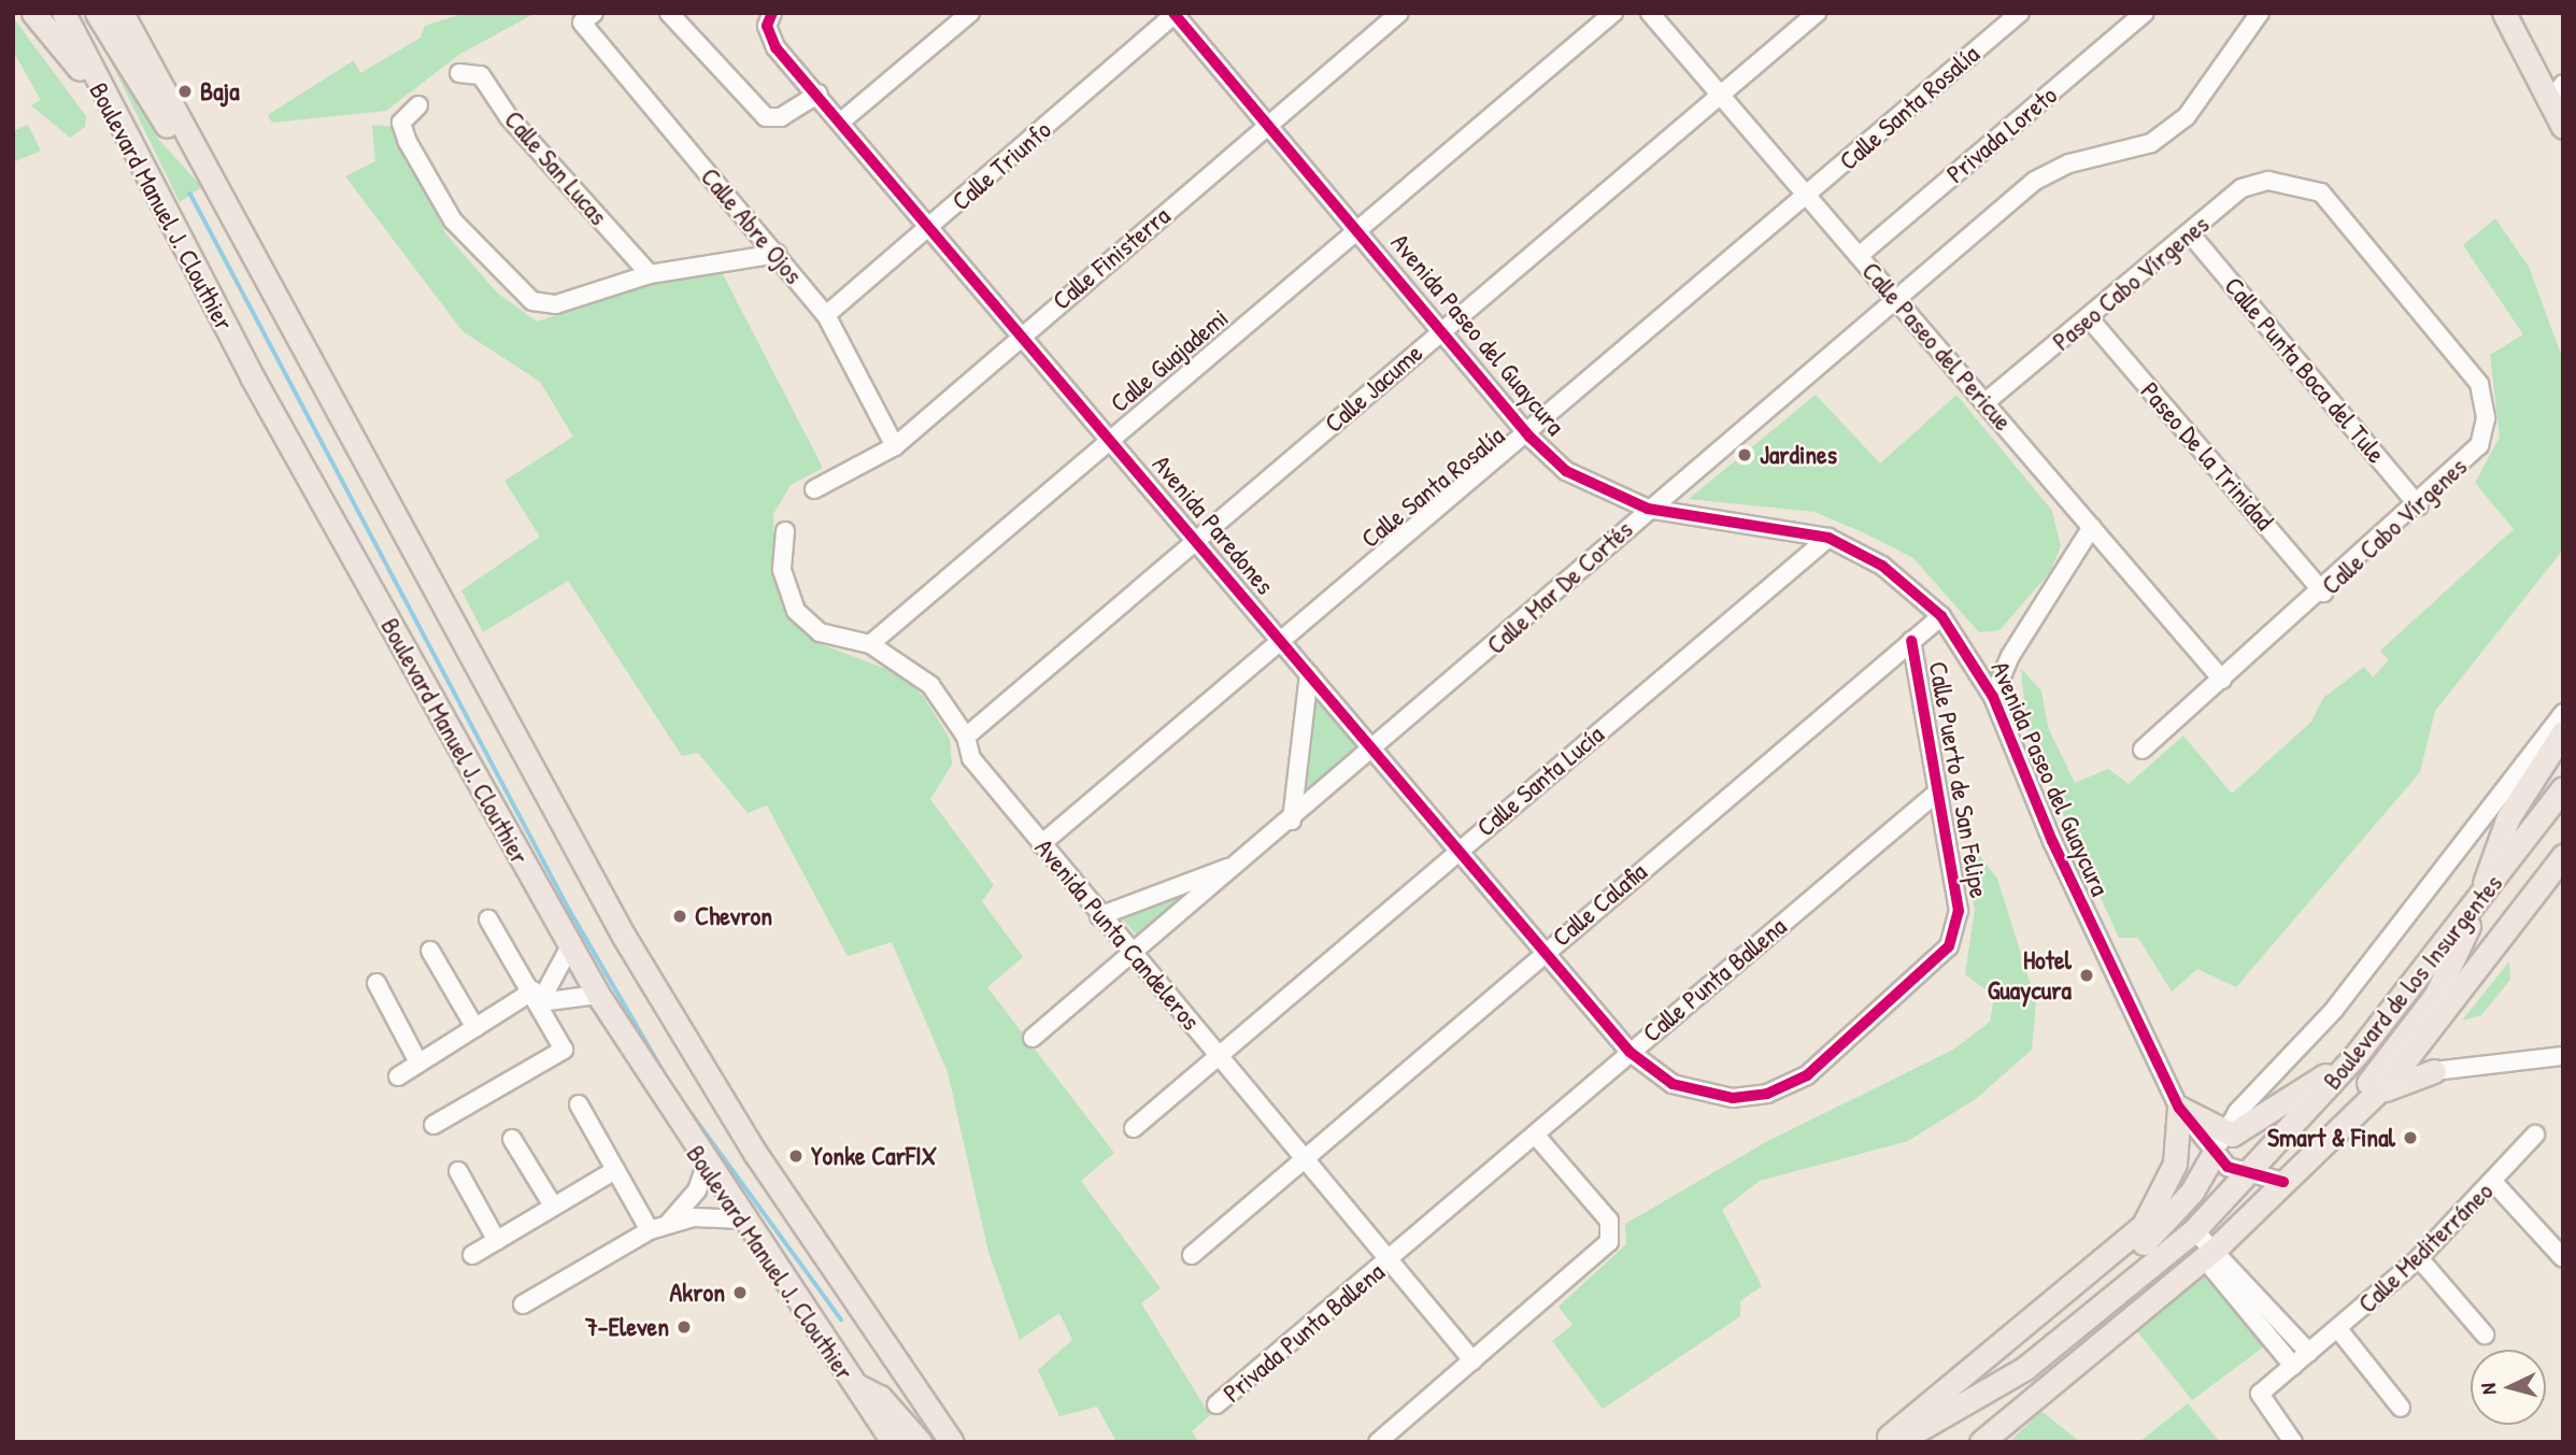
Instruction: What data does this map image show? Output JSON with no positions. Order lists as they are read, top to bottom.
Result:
{
  "streets": {
    "main road": ["Boulevard Manuel J. Clouthier", "Boulevard de los Insurgentes"],
    "street": [
      "Calle Santa Rosalía",
      "Privada Loreto",
      "Calle Triunfo",
      "Calle San Lucas",
      "Calle Abre Ojos",
      "Calle Finisterra",
      "Paseo Cabo Vírgenes",
      "Avenida Paseo del Guaycura",
      "Calle Paseo del Pericue",
      "Calle Guajademi",
      "Calle Punta Boca del Tule",
      "Calle Jacume",
      "Paseo De la Trinidad",
      "Avenida Paredones",
      "Calle Cabo Vírgenes",
      "Calle Mar De Cortés",
      "Calle Puerto de San Felipe",
      "Calle Santa Lucía",
      "Calle Calafia",
      "Avenida Punta Candeleros",
      "Calle Punta Ballena",
      "Calle Mediterráneo",
      "Privada Punta Ballena"
    ]
  },
  "crossings": [
    ["Calle Santa Rosalía", "Avenida Paseo del Guaycura"],
    ["Calle Santa Rosalía", "Calle Paseo del Pericue"],
    ["Calle Santa Rosalía", "Avenida Paredones"],
    ["Calle Santa Rosalía", "Avenida Punta Candeleros"],
    ["Privada Loreto", "Calle Paseo del Pericue"],
    ["Calle Triunfo", "Calle Abre Ojos"],
    ["Calle Triunfo", "Avenida Paseo del Guaycura"],
    ["Calle Triunfo", "Avenida Paredones"],
    ["Calle Abre Ojos", "Calle Finisterra"],
    ["Calle Finisterra", "Avenida Paseo del Guaycura"],
    ["Calle Finisterra", "Avenida Paredones"],
    ["Paseo Cabo Vírgenes", "Calle Paseo del Pericue"],
    ["Paseo Cabo Vírgenes", "Calle Punta Boca del Tule"],
    ["Paseo Cabo Vírgenes", "Paseo De la Trinidad"],
    ["Paseo Cabo Vírgenes", "Calle Cabo Vírgenes"],
    ["Avenida Paseo del Guaycura", "Calle Guajademi"],
    ["Avenida Paseo del Guaycura", "Calle Jacume"],
    ["Avenida Paseo del Guaycura", "Calle Mar De Cortés"],
    ["Avenida Paseo del Guaycura", "Calle Santa Lucía"],
    ["Avenida Paseo del Guaycura", "Calle Calafia"],
    ["Calle Paseo del Pericue", "Calle Jacume"],
    ["Calle Paseo del Pericue", "Calle Cabo Vírgenes"],
    ["Calle Paseo del Pericue", "Calle Mar De Cortés"],
    ["Calle Guajademi", "Avenida Paredones"],
    ["Calle Guajademi", "Avenida Punta Candeleros"],
    ["Calle Punta Boca del Tule", "Calle Cabo Vírgenes"],
    ["Calle Jacume", "Avenida Paredones"],
    ["Calle Jacume", "Avenida Punta Candeleros"],
    ["Paseo De la Trinidad", "Calle Cabo Vírgenes"],
    ["Avenida Paredones", "Calle Mar De Cortés"],
    ["Avenida Paredones", "Calle Puerto de San Felipe"],
    ["Avenida Paredones", "Calle Santa Lucía"],
    ["Avenida Paredones", "Calle Calafia"],
    ["Avenida Paredones", "Calle Punta Ballena"],
    ["Calle Mar De Cortés", "Avenida Punta Candeleros"],
    ["Calle Puerto de San Felipe", "Calle Calafia"],
    ["Calle Puerto de San Felipe", "Calle Punta Ballena"],
    ["Calle Santa Lucía", "Avenida Punta Candeleros"],
    ["Calle Calafia", "Avenida Punta Candeleros"],
    ["Avenida Punta Candeleros", "Calle Punta Ballena"],
    ["Avenida Punta Candeleros", "Privada Punta Ballena"],
    ["Calle Punta Ballena", "Privada Punta Ballena"]
  ],
  "places": [
    "Baja",
    "Jardines",
    "Chevron",
    "Hotel Guaycura",
    "Smart & Final",
    "Yonke CarFIX",
    "Akron",
    "7-Eleven"
  ],
  "north": "left"
}
